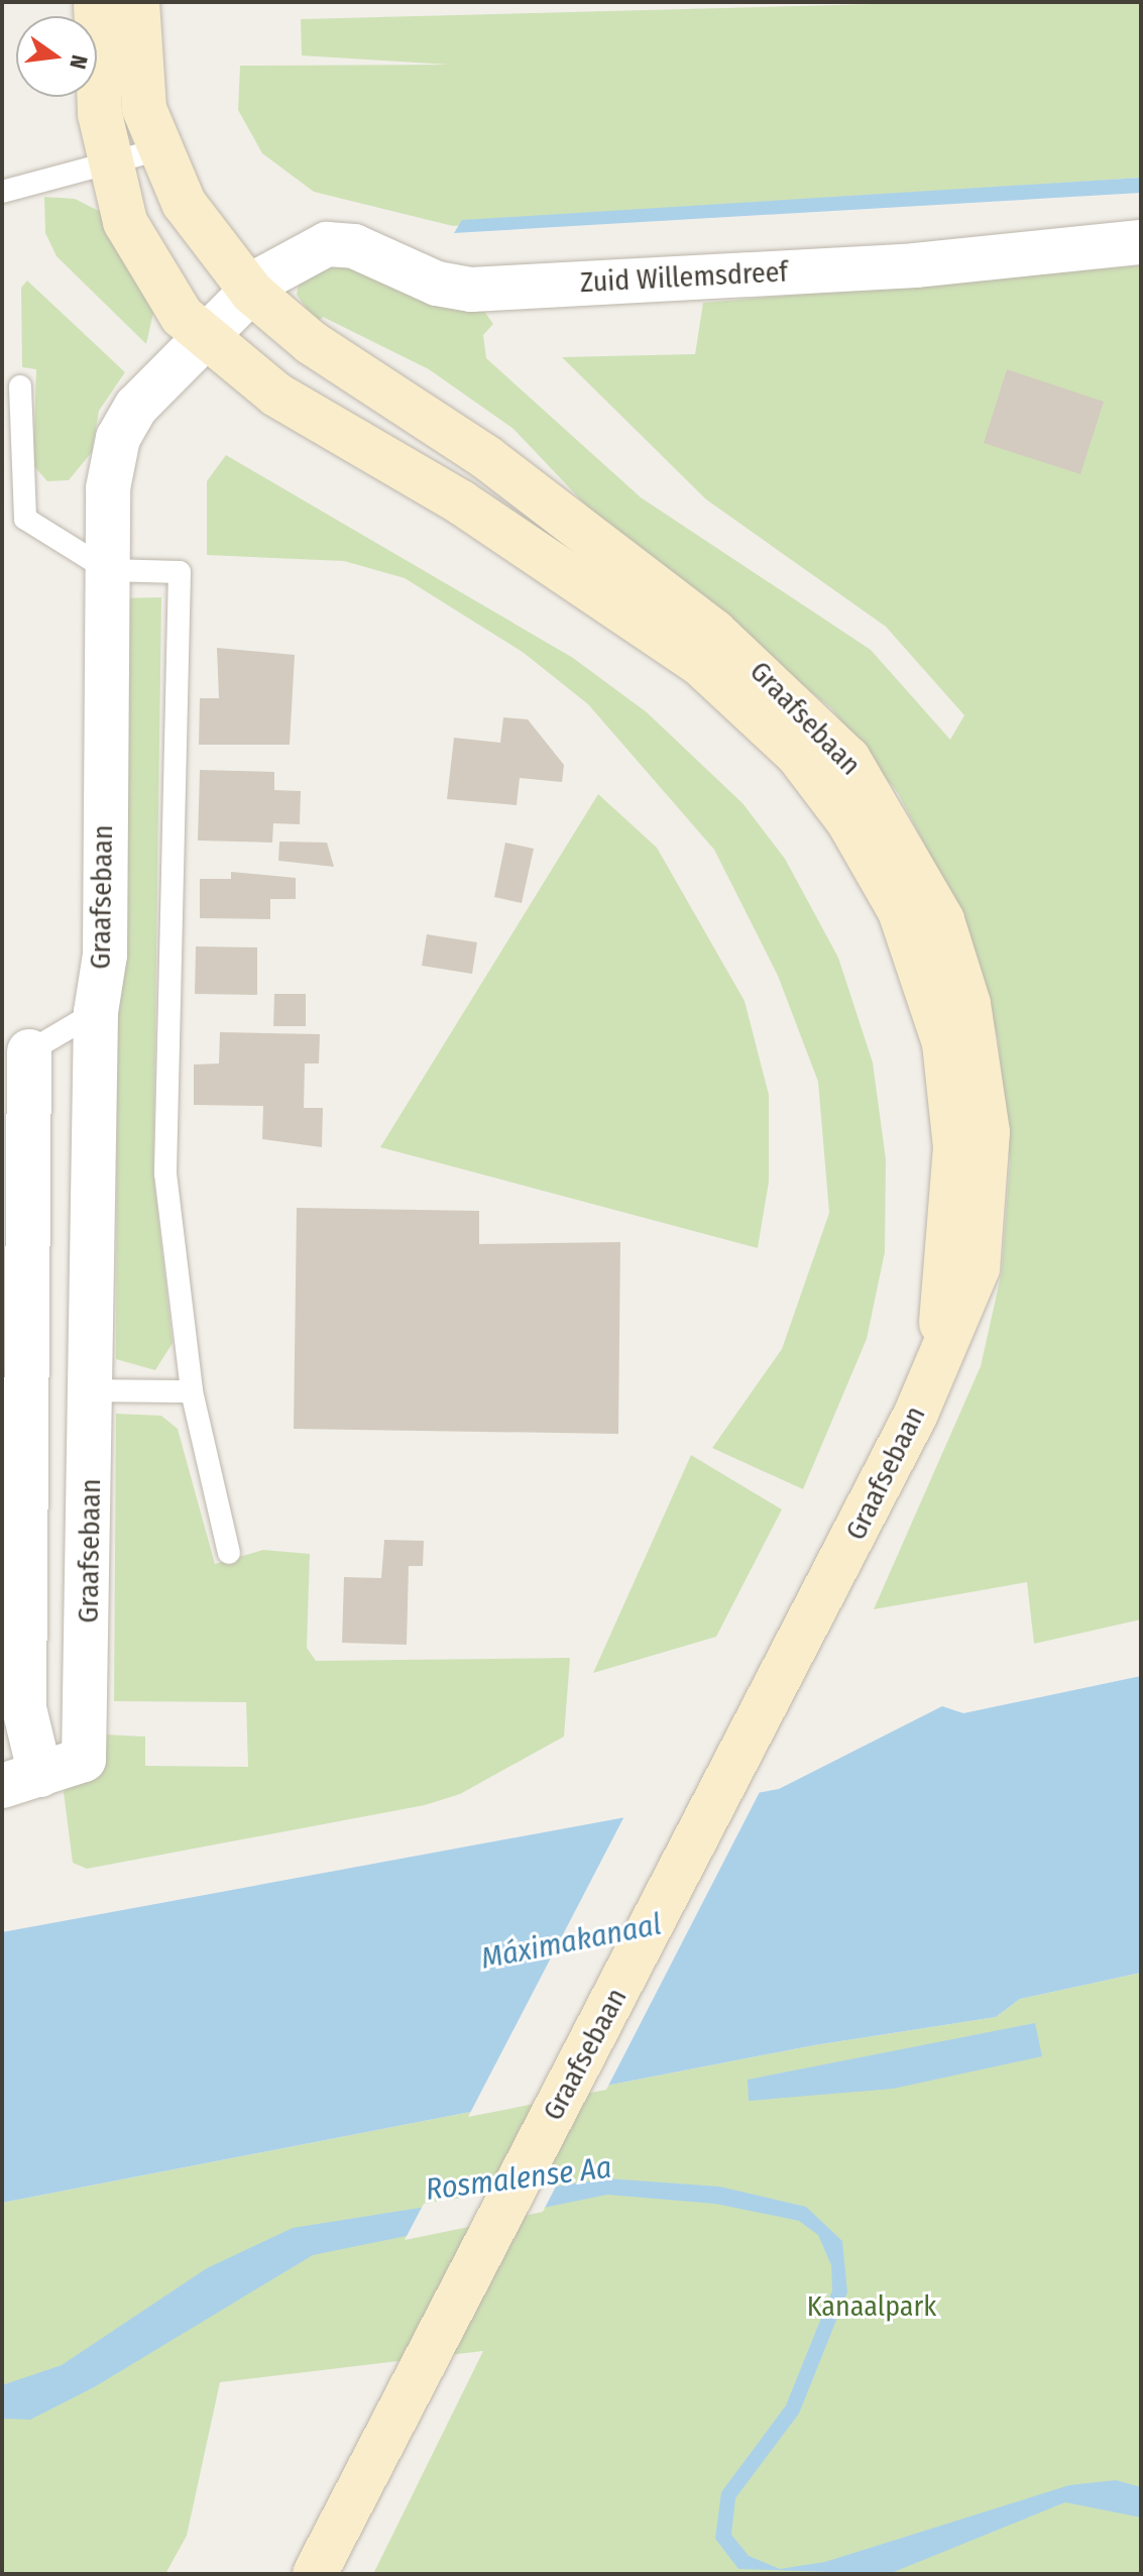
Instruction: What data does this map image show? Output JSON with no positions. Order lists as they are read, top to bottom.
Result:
{
  "streets": {
    "main road": ["Graafsebaan"],
    "street": ["Zuid Willemsdreef"]
  },
  "crossings": [
    ["Zuid Willemsdreef", "Graafsebaan"]
  ],
  "water": ["Máximakanaal", "Rosmalense Aa"],
  "parks": ["Kanaalpark"],
  "north": "right"
}
